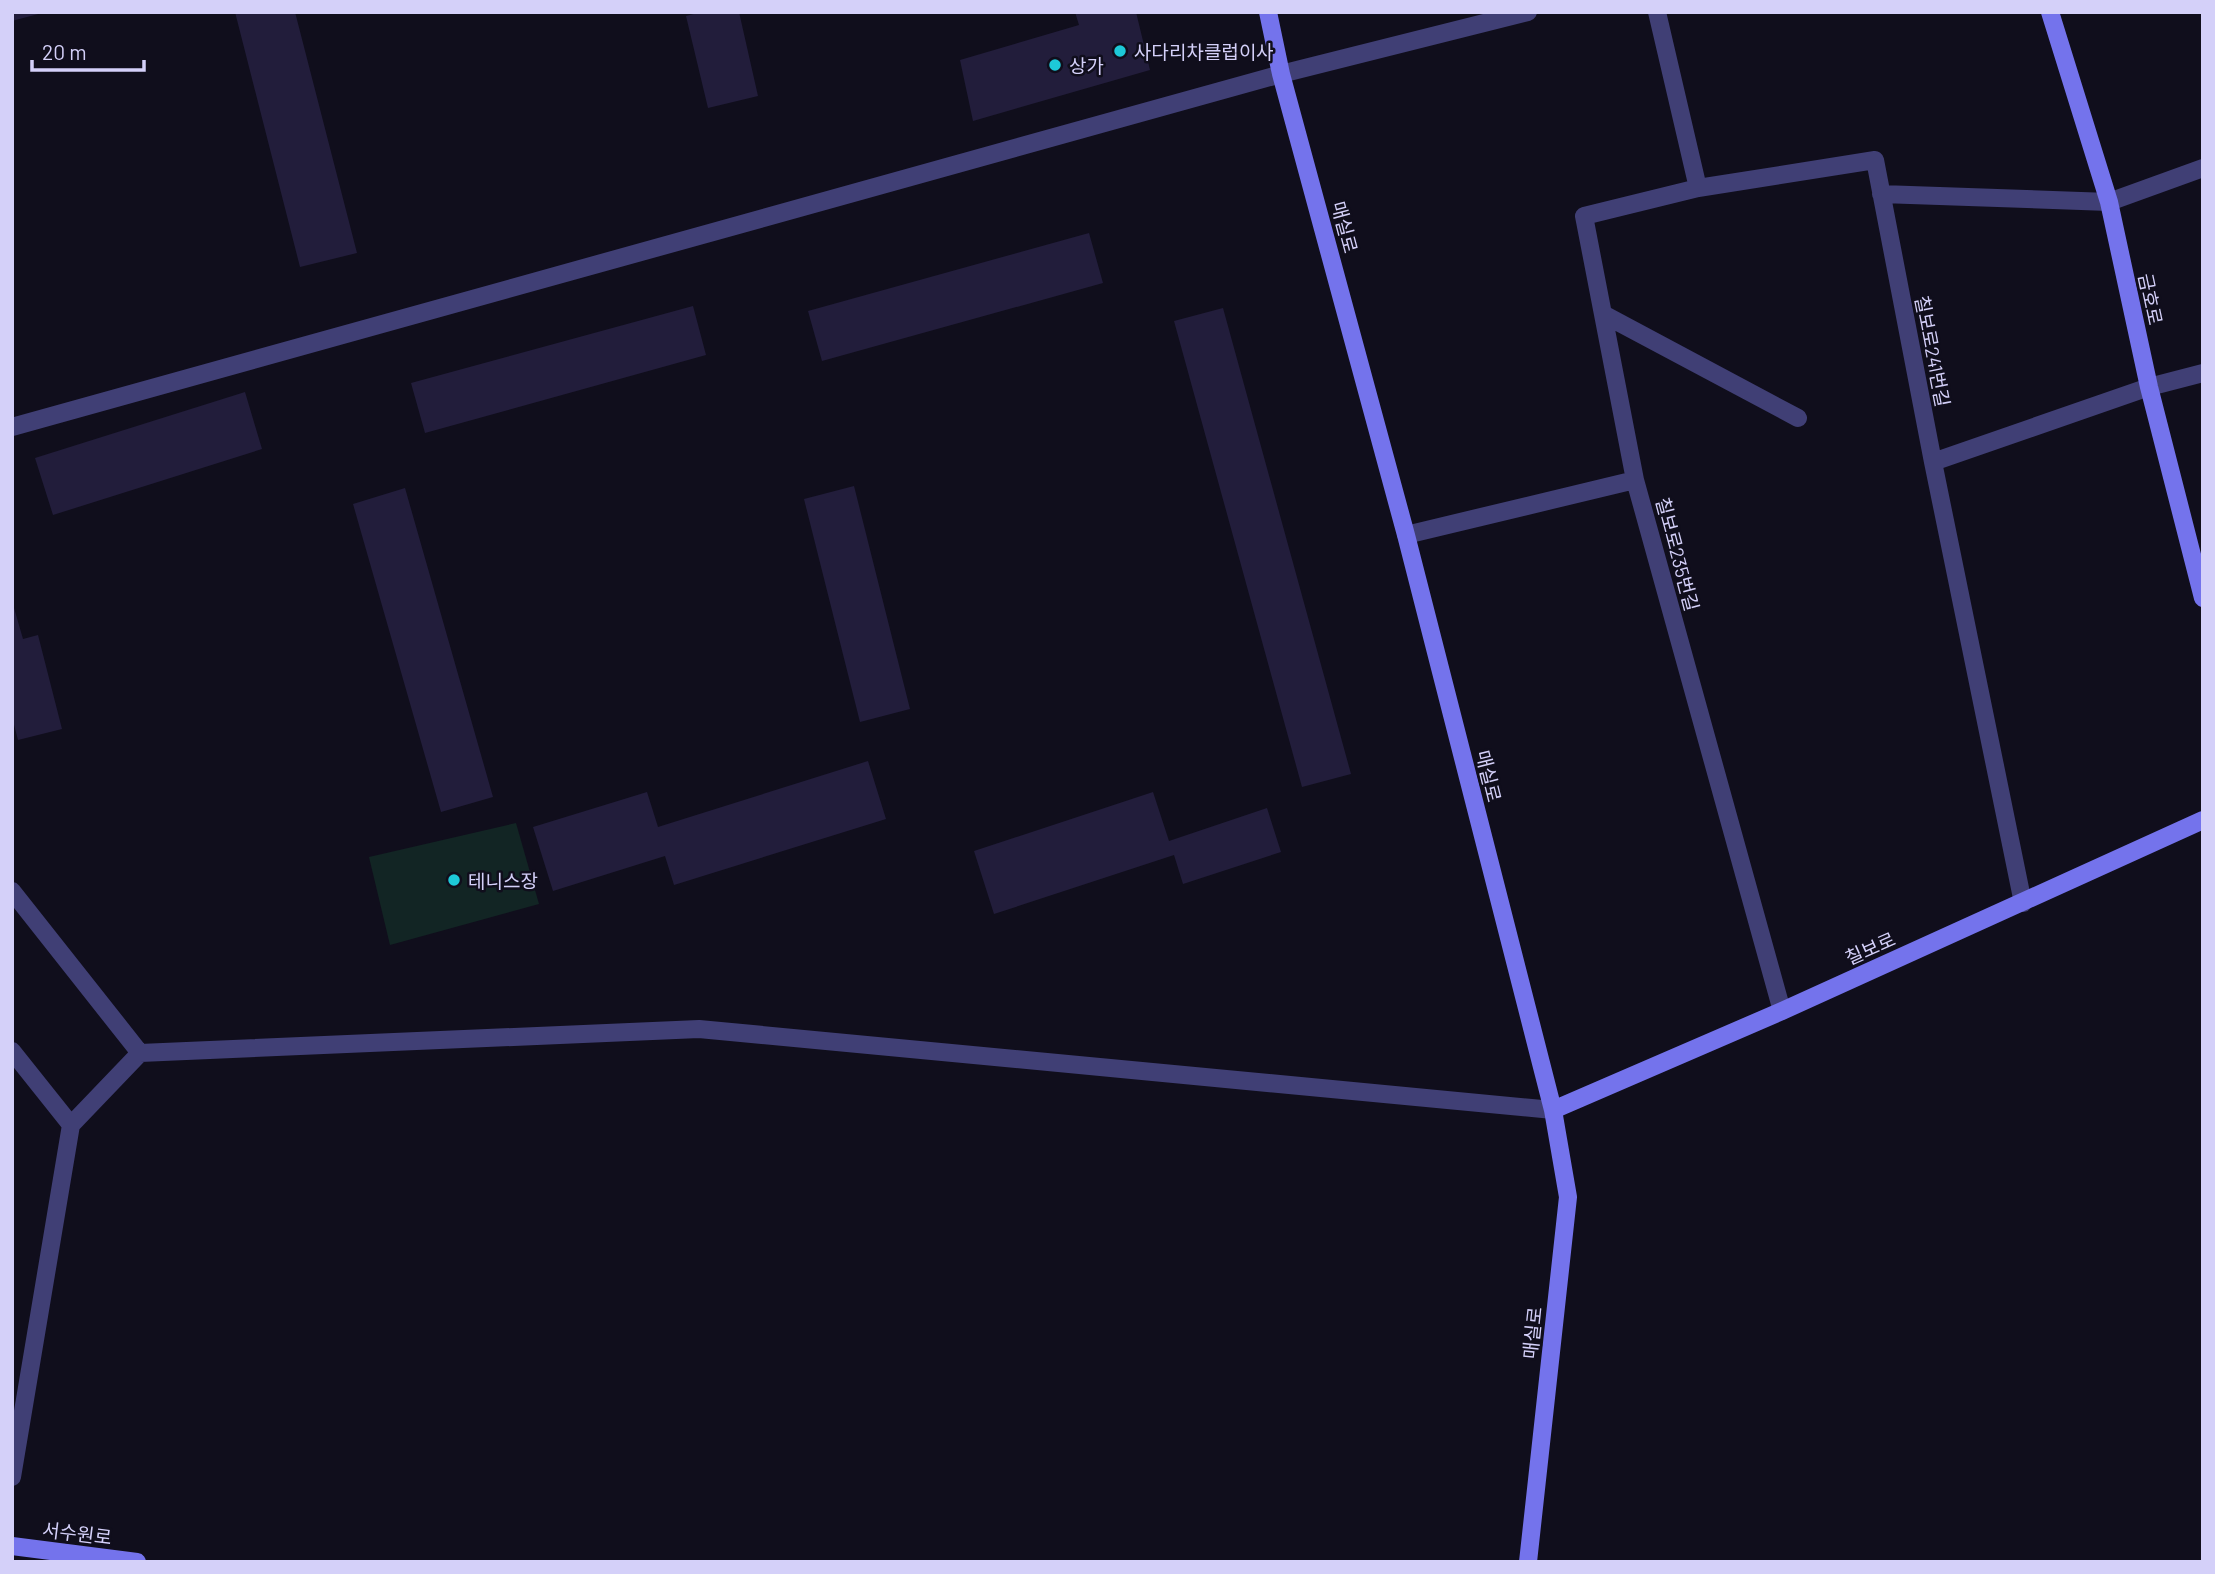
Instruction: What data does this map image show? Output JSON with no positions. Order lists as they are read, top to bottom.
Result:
{
  "streets": {
    "street": [
      "매실로",
      "금호로",
      "칠보로241번길",
      "칠보로235번길",
      "칠보로",
      "서수원로"
    ]
  },
  "crossings": [
    ["매실로", "칠보로"],
    ["칠보로241번길", "칠보로235번길"],
    ["칠보로241번길", "칠보로"],
    ["칠보로235번길", "칠보로"]
  ],
  "places": ["사다리차클럽이사", "상가", "테니스장"],
  "scale_bar": "20 m"
}
